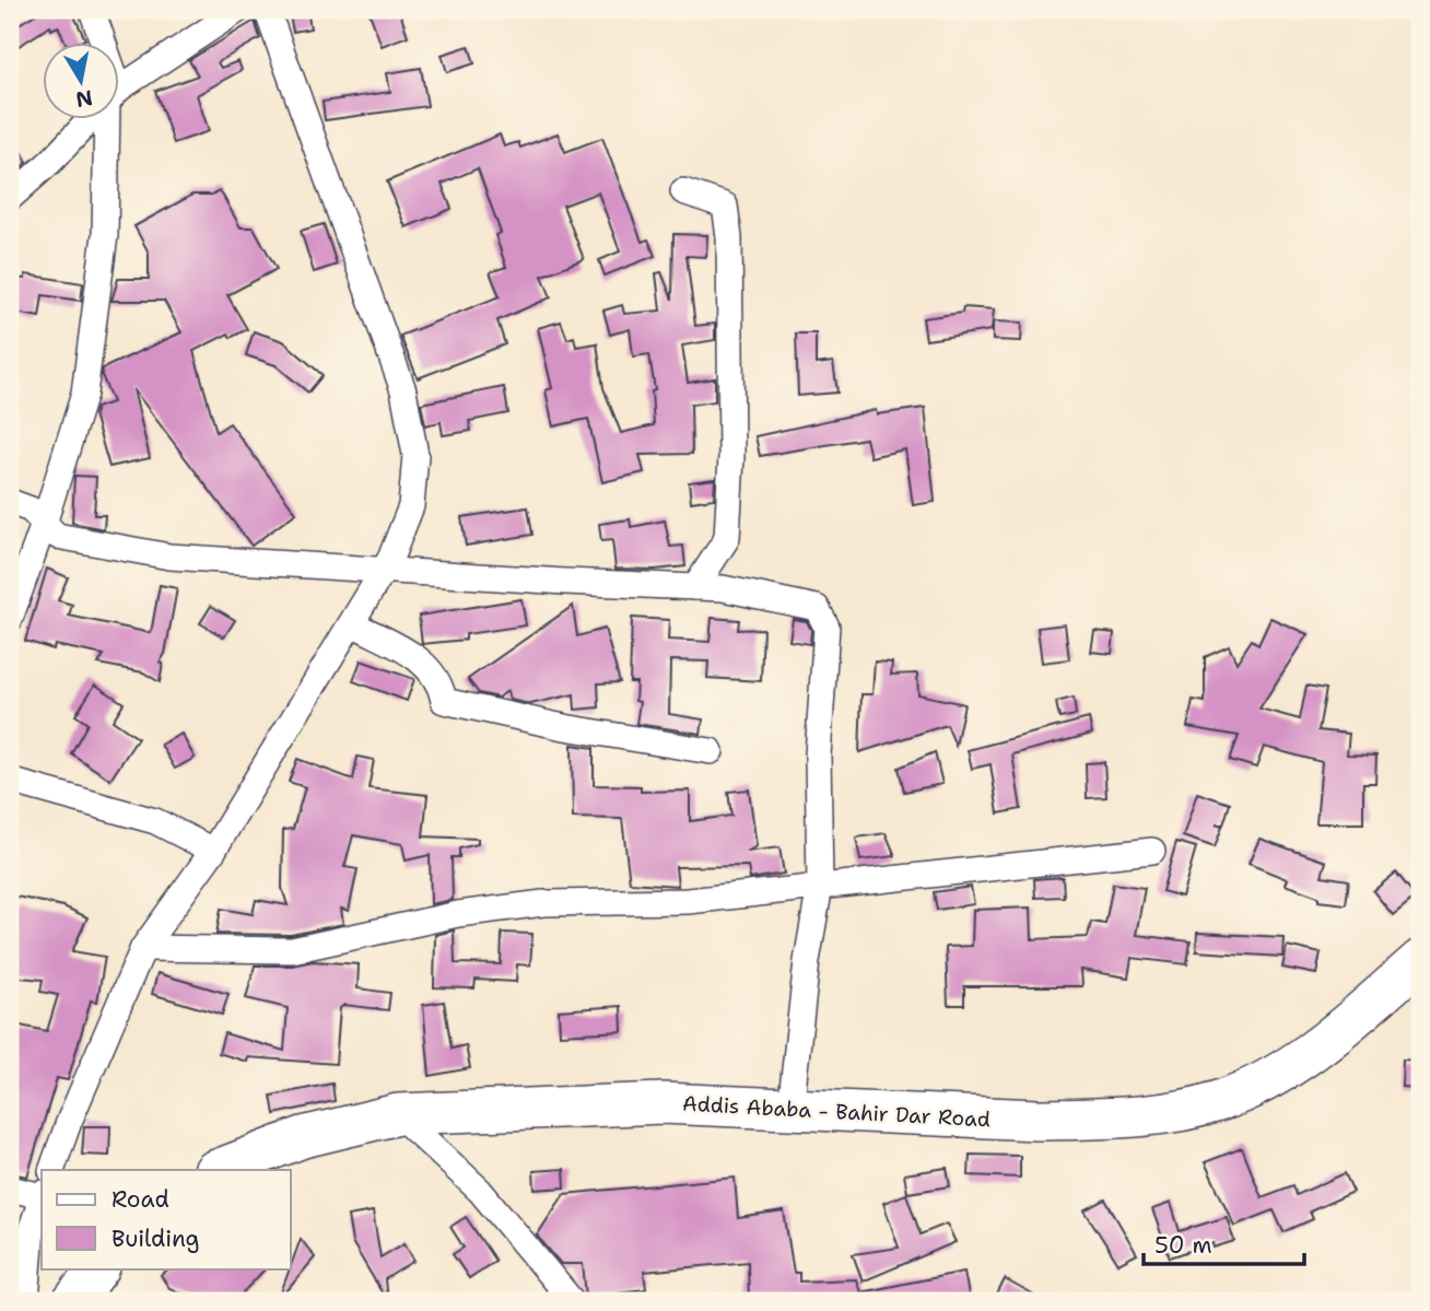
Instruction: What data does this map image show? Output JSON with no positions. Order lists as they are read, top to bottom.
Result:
{
  "streets": {
    "highway": ["Addis Ababa - Bahir Dar Road"]
  },
  "legend": ["Road", "Building"],
  "scale_bar": "50 m",
  "north": "bottom"
}
